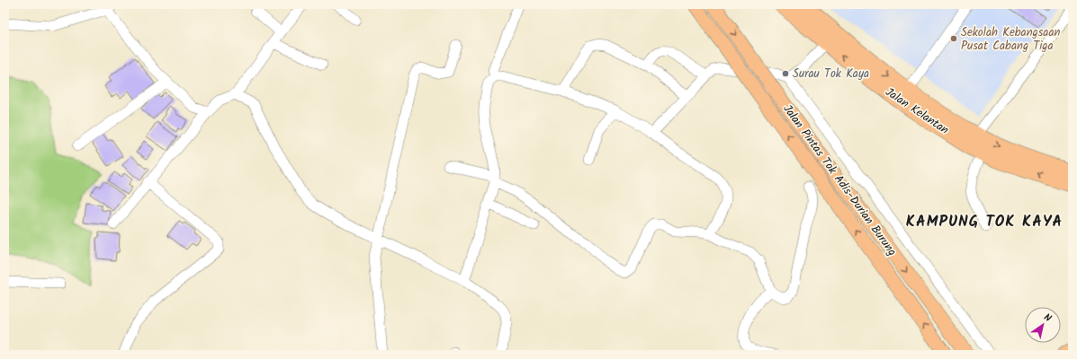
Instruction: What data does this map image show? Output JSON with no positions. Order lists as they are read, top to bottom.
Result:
{
  "streets": {
    "highway": ["Jalan Kelantan"],
    "main road": ["Jalan Pintas Tok Adis-Durian Burung"]
  },
  "districts": ["KAMPUNG TOK KAYA"],
  "places": ["Sekolah Kebangsaan Pusat Cabang Tiga", "Surau Tok Kaya"],
  "north": "top right"
}
